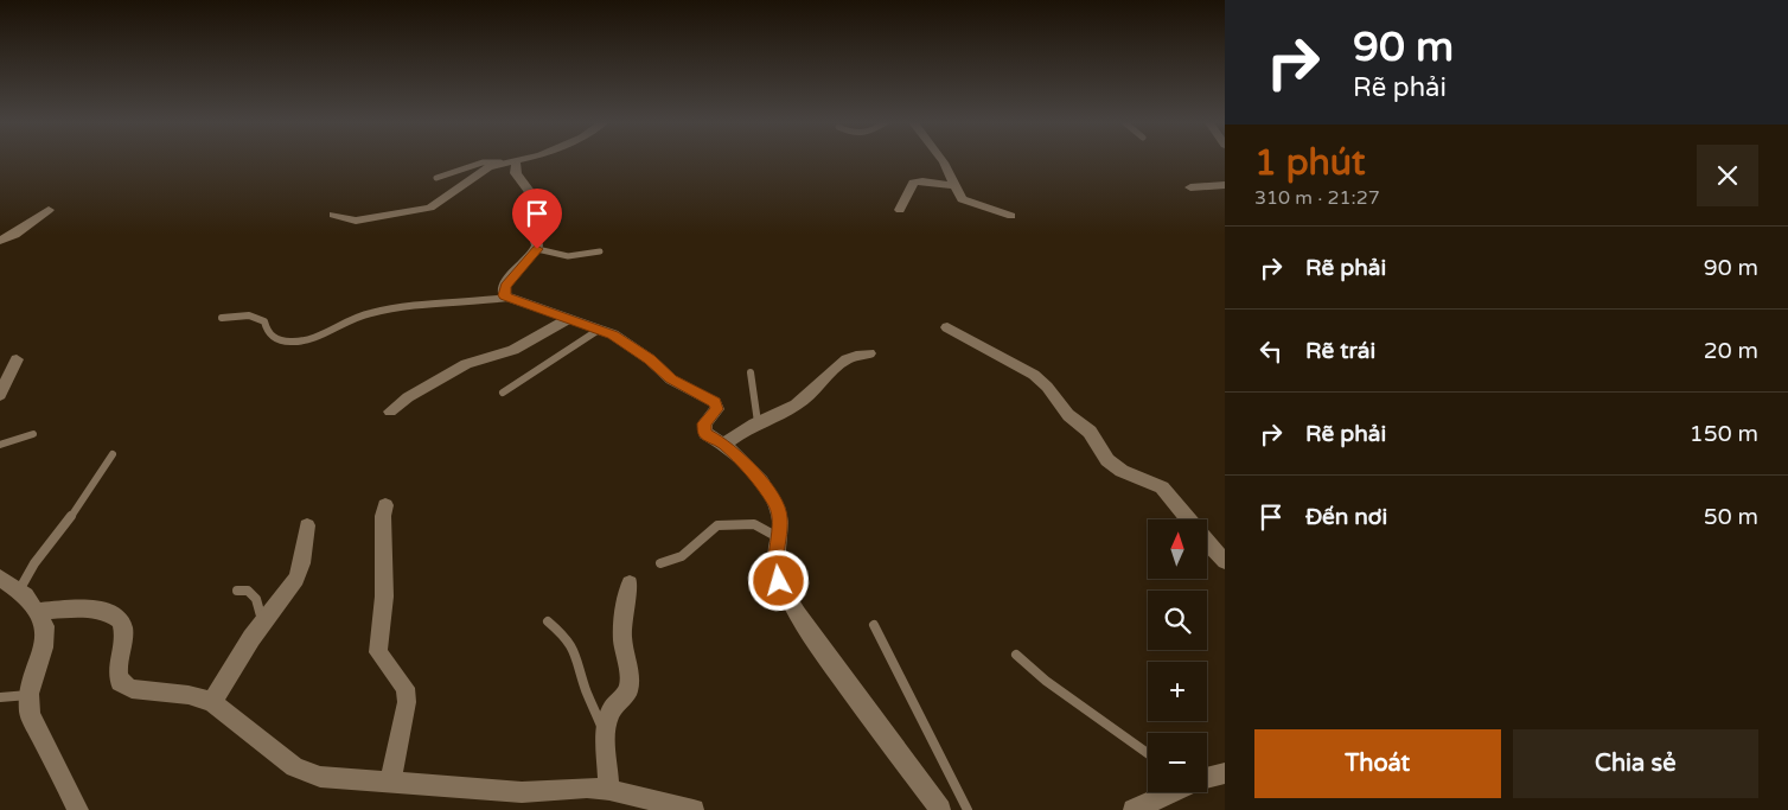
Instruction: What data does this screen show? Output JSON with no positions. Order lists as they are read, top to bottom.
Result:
{
  "north": "top",
  "page": {
    "turn": ["90 m", "Rẽ phải"],
    "heading": ["1 phút", "310 m · 21:27"],
    "list": [
      {
        "name": "Rẽ phải",
        "value": "90 m"
      },
      {
        "name": "Rẽ trái",
        "value": "20 m"
      },
      {
        "name": "Rẽ phải",
        "value": "150 m"
      },
      {
        "name": "Đến nơi",
        "value": "50 m"
      }
    ],
    "map_buttons": ["+", "−"],
    "buttons": ["Thoát", "Chia sẻ"]
  }
}
